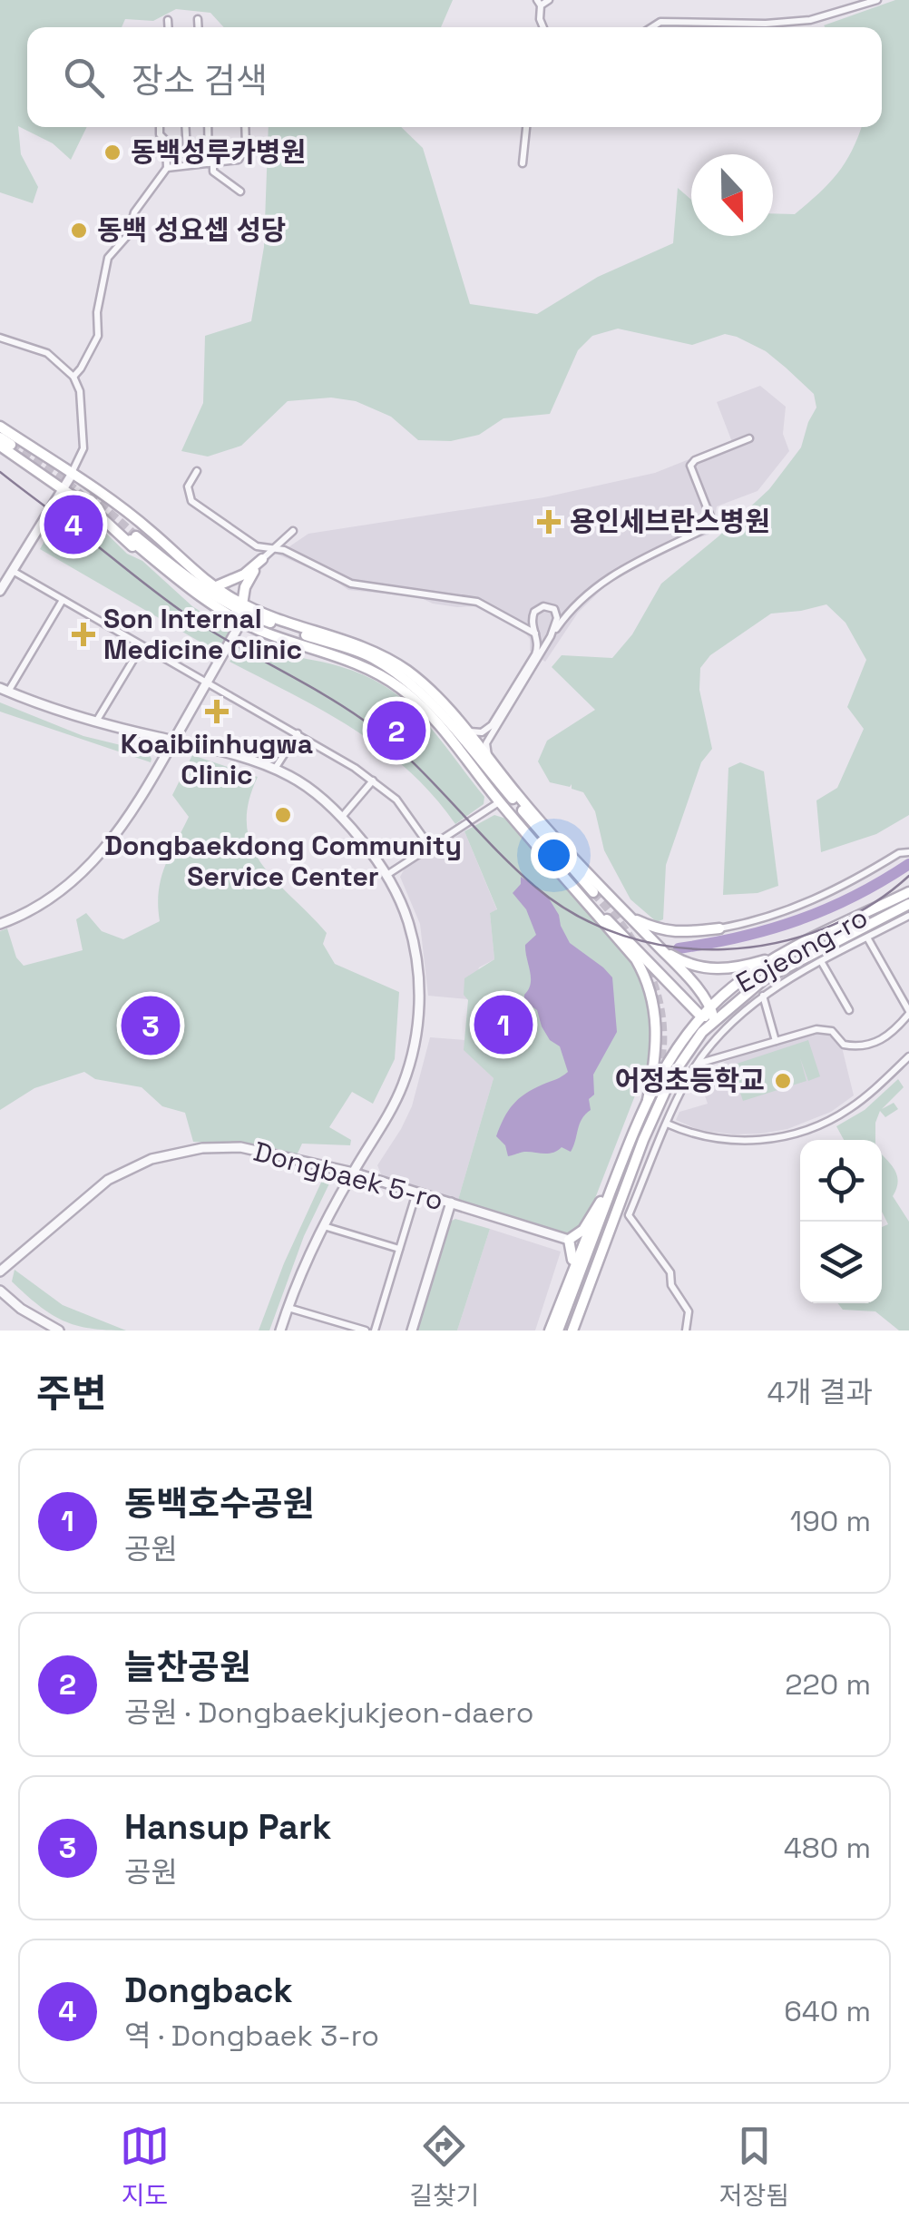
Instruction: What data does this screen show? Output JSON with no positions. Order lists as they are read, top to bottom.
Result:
{
  "streets": {
    "main road": ["Eojeong-ro"],
    "street": ["Dongbaek 5-ro"]
  },
  "places": {
    "other": [
      "동백성루카병원",
      "동백 성요셉 성당",
      "Dongbaekdong Community Service Center",
      "어정초등학교"
    ],
    "health": ["용인세브란스병원", "Son Internal Medicine Clinic", "Koaibiinhugwa Clinic"]
  },
  "north": "bottom",
  "page": {
    "search": "장소 검색",
    "pins": [
      "4",
      "2",
      "1",
      "3"
    ],
    "heading": ["주변", "4개 결과"],
    "list": [
      {
        "mark": "1",
        "name": "동백호수공원",
        "note": "공원",
        "value": "190 m"
      },
      {
        "mark": "2",
        "name": "늘찬공원",
        "note": "공원 · Dongbaekjukjeon-daero",
        "value": "220 m"
      },
      {
        "mark": "3",
        "name": "Hansup Park",
        "note": "공원",
        "value": "480 m"
      },
      {
        "mark": "4",
        "name": "Dongback",
        "note": "역 · Dongbaek 3-ro",
        "value": "640 m"
      }
    ],
    "nav": ["지도", "길찾기", "저장됨"]
  }
}
